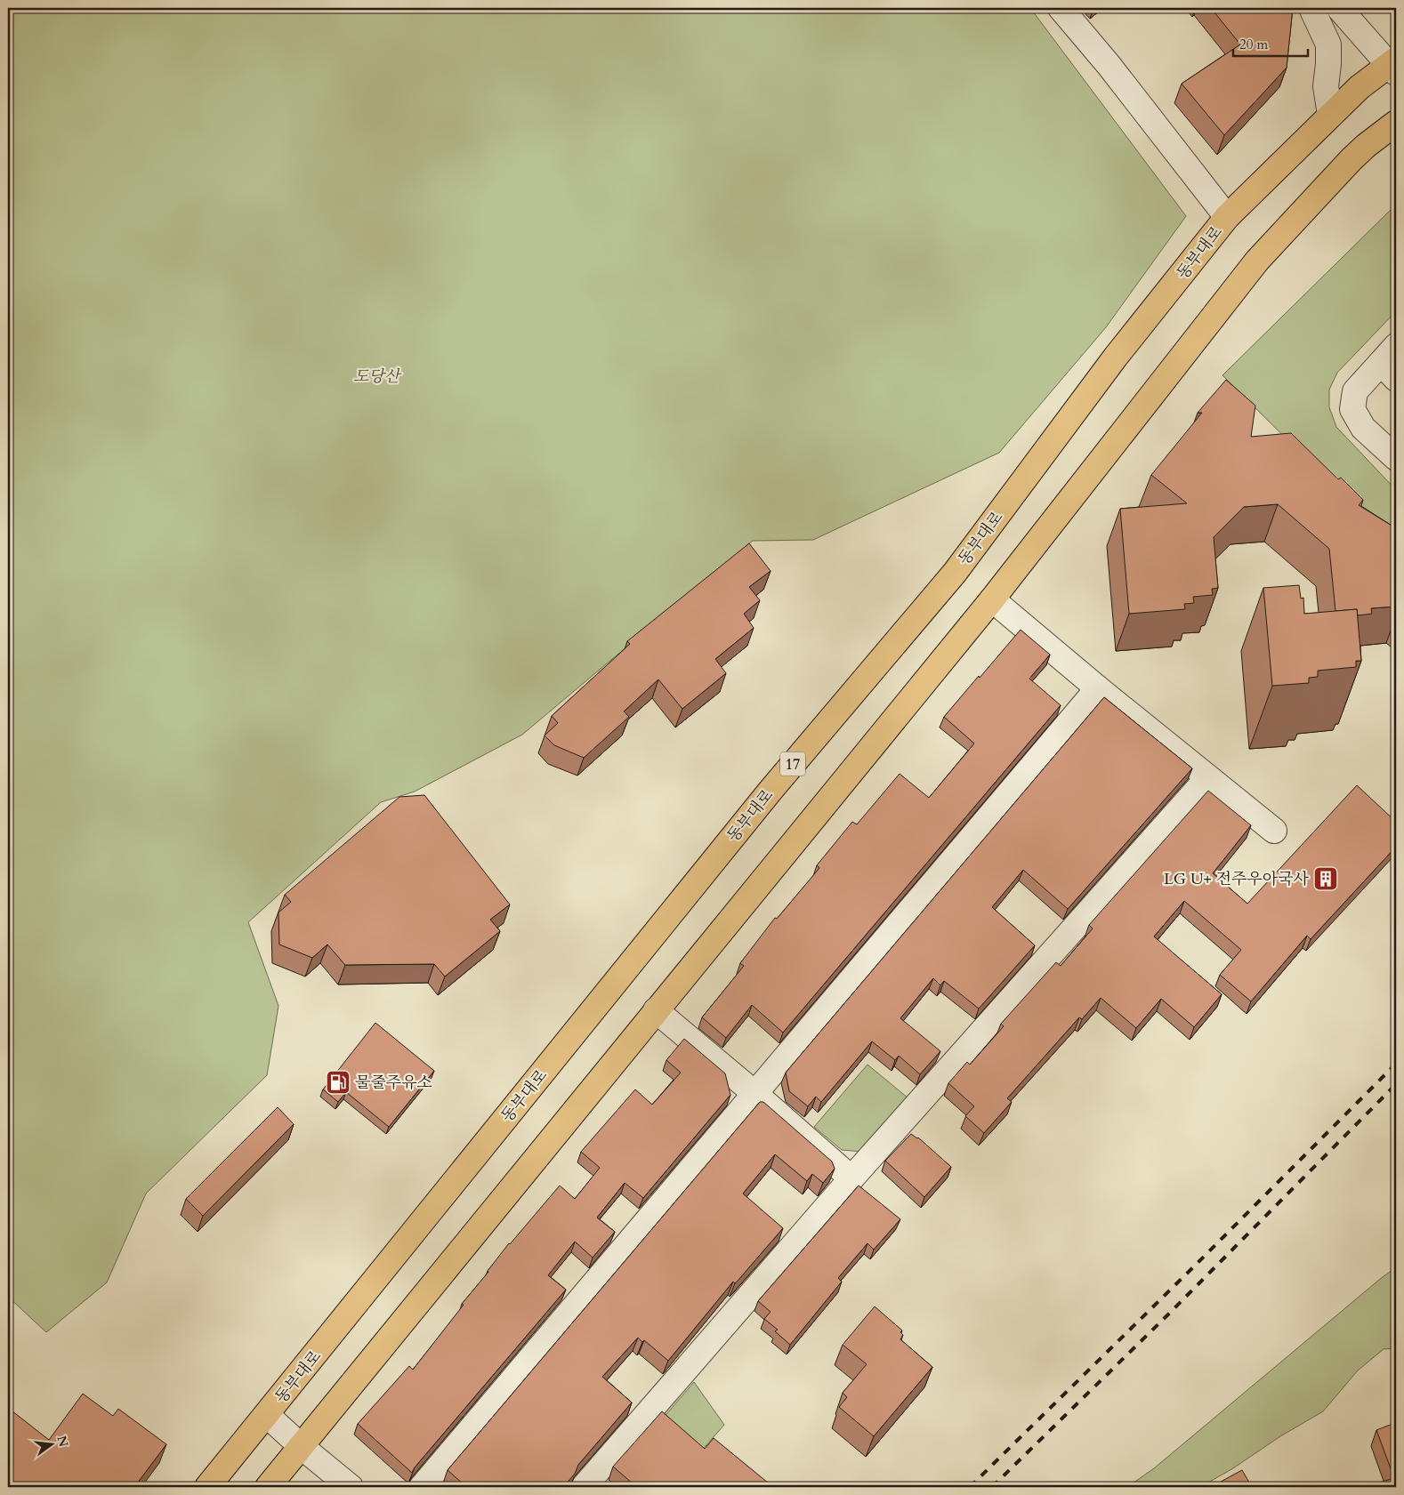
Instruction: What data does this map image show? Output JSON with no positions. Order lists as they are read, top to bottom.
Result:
{
  "streets": {
    "main road": ["동부대로", "17"]
  },
  "parks": ["도당산"],
  "places": {
    "building": ["LG U+ 전주우아국사"],
    "fuel station": ["물줄주유소"]
  },
  "scale_bar": "20 m",
  "north": "right"
}
